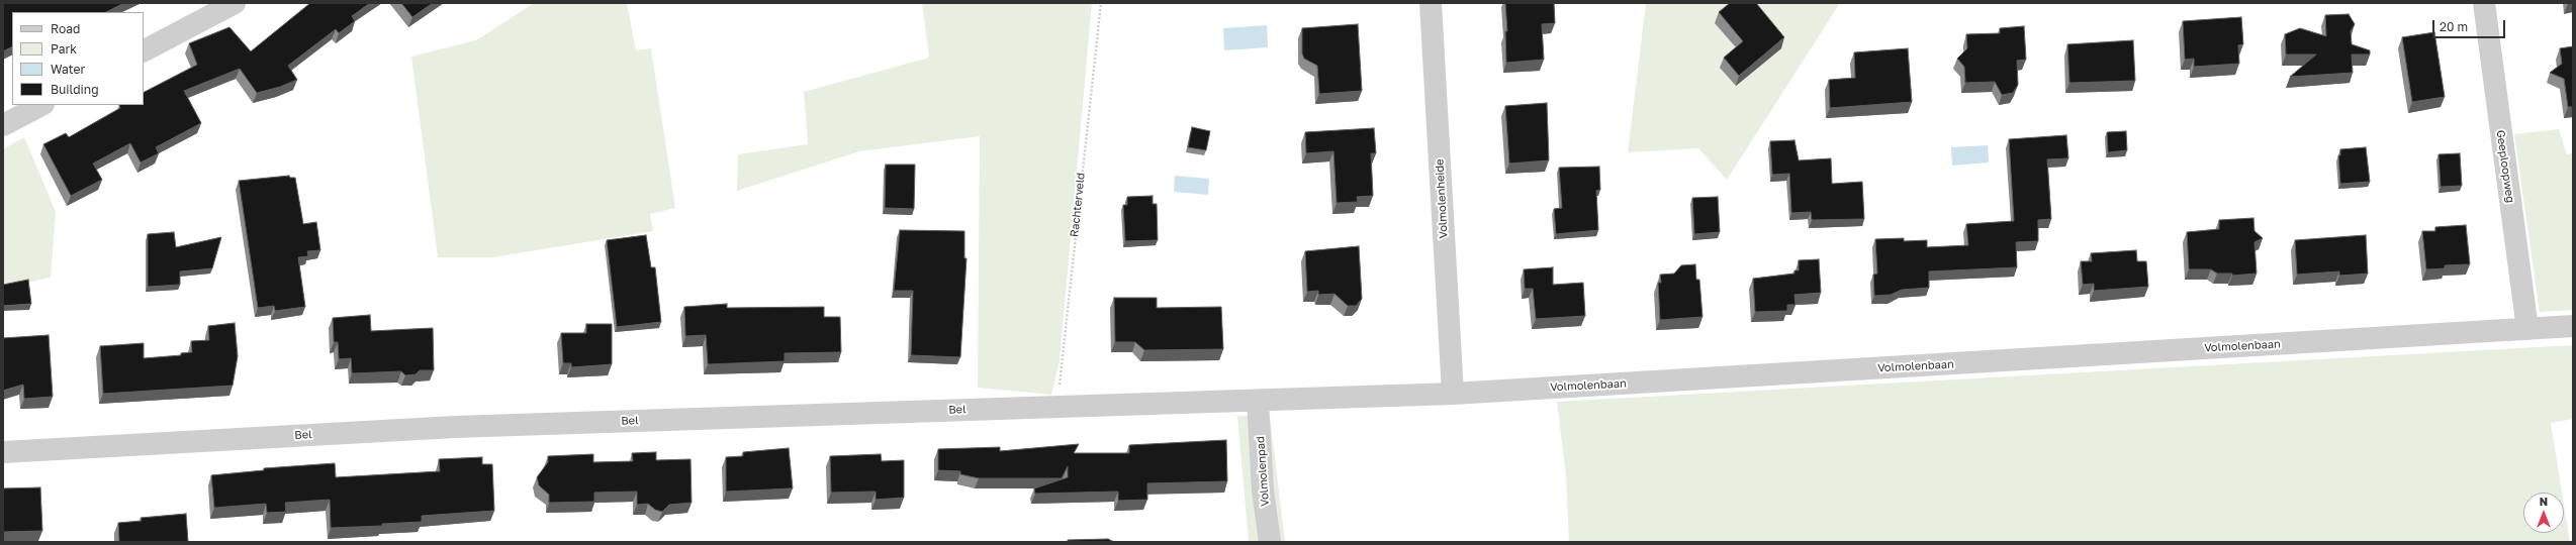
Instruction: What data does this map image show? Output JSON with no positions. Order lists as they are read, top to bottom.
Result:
{
  "streets": {
    "street": [
      "Geeploopweg",
      "Volmolenheide",
      "Volmolenbaan",
      "Bel",
      "Volmolenpad"
    ],
    "path": ["Rachterveld"]
  },
  "crossings": [
    ["Geeploopweg", "Volmolenbaan"],
    ["Volmolenheide", "Volmolenbaan"],
    ["Rachterveld", "Bel"],
    ["Volmolenbaan", "Bel"],
    ["Volmolenbaan", "Volmolenpad"],
    ["Bel", "Volmolenpad"]
  ],
  "legend": [
    "Road",
    "Park",
    "Water",
    "Building"
  ],
  "scale_bar": "20 m",
  "north": "top"
}
